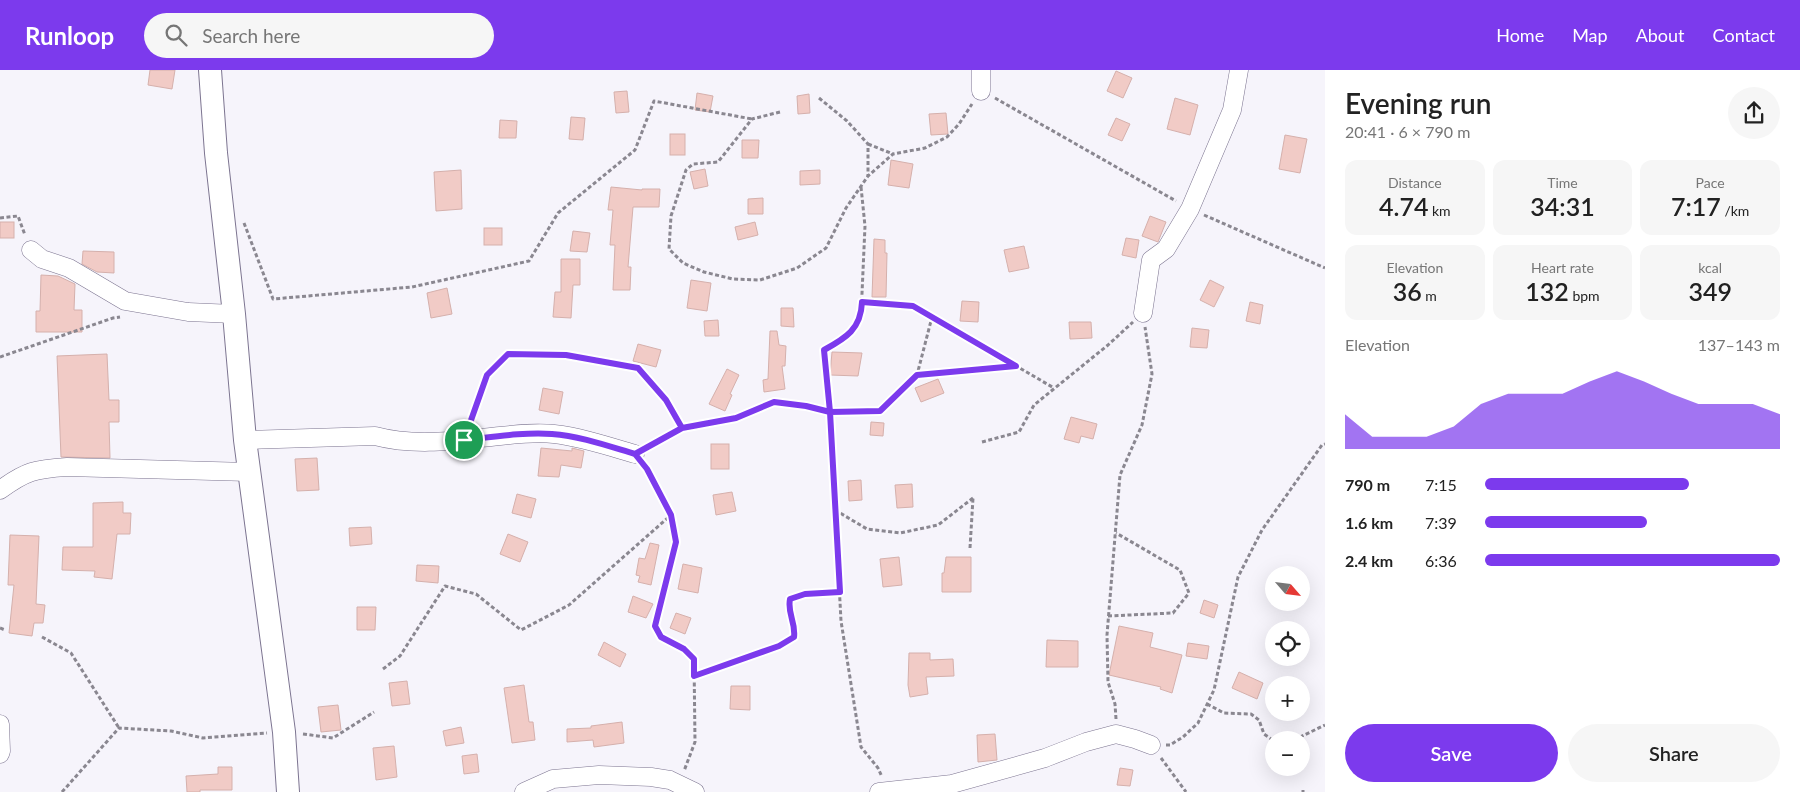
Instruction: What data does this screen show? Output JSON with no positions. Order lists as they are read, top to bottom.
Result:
{
  "north": "bottom right",
  "page": {
    "header": "Runloop",
    "search": "Search here",
    "nav": [
      "Home",
      "Map",
      "About",
      "Contact"
    ],
    "heading": ["Evening run", "20:41 · 6 × 790 m"],
    "stats": [
      ["Distance", "4.74 km"],
      ["Time", "34:31"],
      ["Pace", "7:17 /km"],
      ["Elevation", "36 m"],
      ["Heart rate", "132 bpm"],
      ["kcal", "349"]
    ],
    "chart": ["Elevation", "137–143 m"],
    "list": [
      {
        "name": "790 m",
        "note": "7:15"
      },
      {
        "name": "1.6 km",
        "note": "7:39"
      },
      {
        "name": "2.4 km",
        "note": "6:36"
      }
    ],
    "map_buttons": ["+", "−"],
    "buttons": ["Save", "Share"]
  }
}
